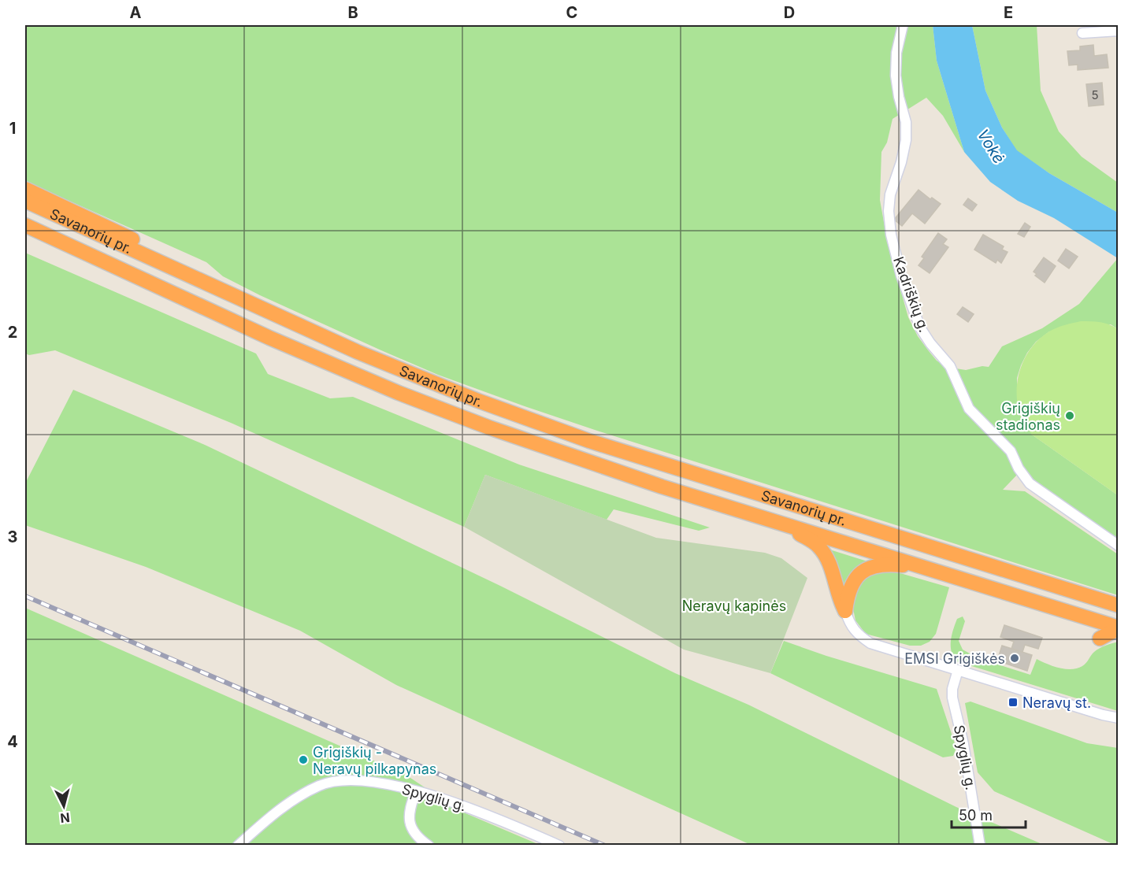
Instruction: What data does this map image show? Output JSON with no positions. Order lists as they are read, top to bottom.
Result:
{
  "streets": {
    "highway": ["Savanorių pr."],
    "street": ["Kadriškių g.", "Spyglių g."]
  },
  "water": ["Vokė"],
  "parks": ["Neravų kapinės"],
  "places": {
    "other": ["Grigiškių stadionas", "EMSI Grigiškės", "Grigiškių - Neravų pilkapynas"],
    "transit": ["Neravų st."]
  },
  "house_numbers": ["5"],
  "scale_bar": "50 m",
  "north": "bottom",
  "grid": {
    "columns": [
      "A",
      "B",
      "C",
      "D",
      "E"
    ],
    "rows": [
      "1",
      "2",
      "3",
      "4"
    ]
  }
}
